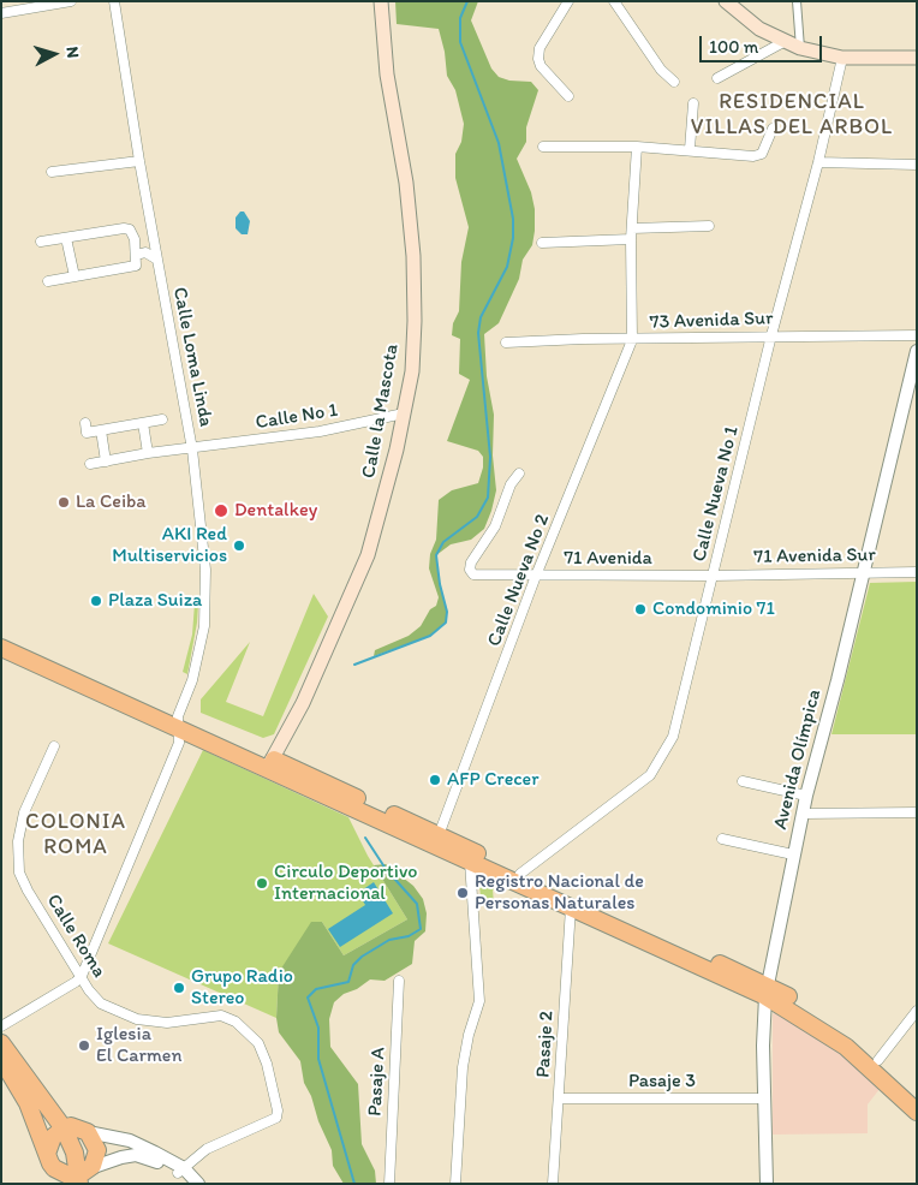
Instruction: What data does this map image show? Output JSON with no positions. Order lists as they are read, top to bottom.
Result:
{
  "streets": {
    "main road": ["Calle la Mascota"],
    "street": [
      "73 Avenida Sur",
      "Calle Loma Linda",
      "Calle No 1",
      "Calle Nueva No 1",
      "71 Avenida Sur",
      "71 Avenida",
      "Calle Nueva No 2",
      "Avenida Olímpica",
      "Calle Roma",
      "Pasaje 2",
      "Pasaje A",
      "Pasaje 3"
    ]
  },
  "crossings": [
    ["73 Avenida Sur", "Calle Nueva No 1"],
    ["73 Avenida Sur", "Calle Nueva No 2"],
    ["Calle Loma Linda", "Calle No 1"],
    ["Calle Loma Linda", "Calle Roma"],
    ["Calle la Mascota", "Calle No 1"],
    ["Calle Nueva No 1", "71 Avenida Sur"],
    ["Calle Nueva No 1", "71 Avenida"],
    ["71 Avenida Sur", "71 Avenida"],
    ["71 Avenida Sur", "Avenida Olímpica"],
    ["71 Avenida", "Calle Nueva No 2"],
    ["Avenida Olímpica", "Pasaje 3"],
    ["Pasaje 2", "Pasaje 3"]
  ],
  "districts": ["RESIDENCIAL VILLAS DEL ARBOL", "COLONIA ROMA"],
  "places": [
    "La Ceiba",
    "Dentalkey",
    "AKI Red Multiservicios",
    "Plaza Suiza",
    "Condominio 71",
    "AFP Crecer",
    "Circulo Deportivo Internacional",
    "Registro Nacional de Personas Naturales",
    "Grupo Radio Stereo",
    "Iglesia El Carmen"
  ],
  "scale_bar": "100 m",
  "north": "right"
}
